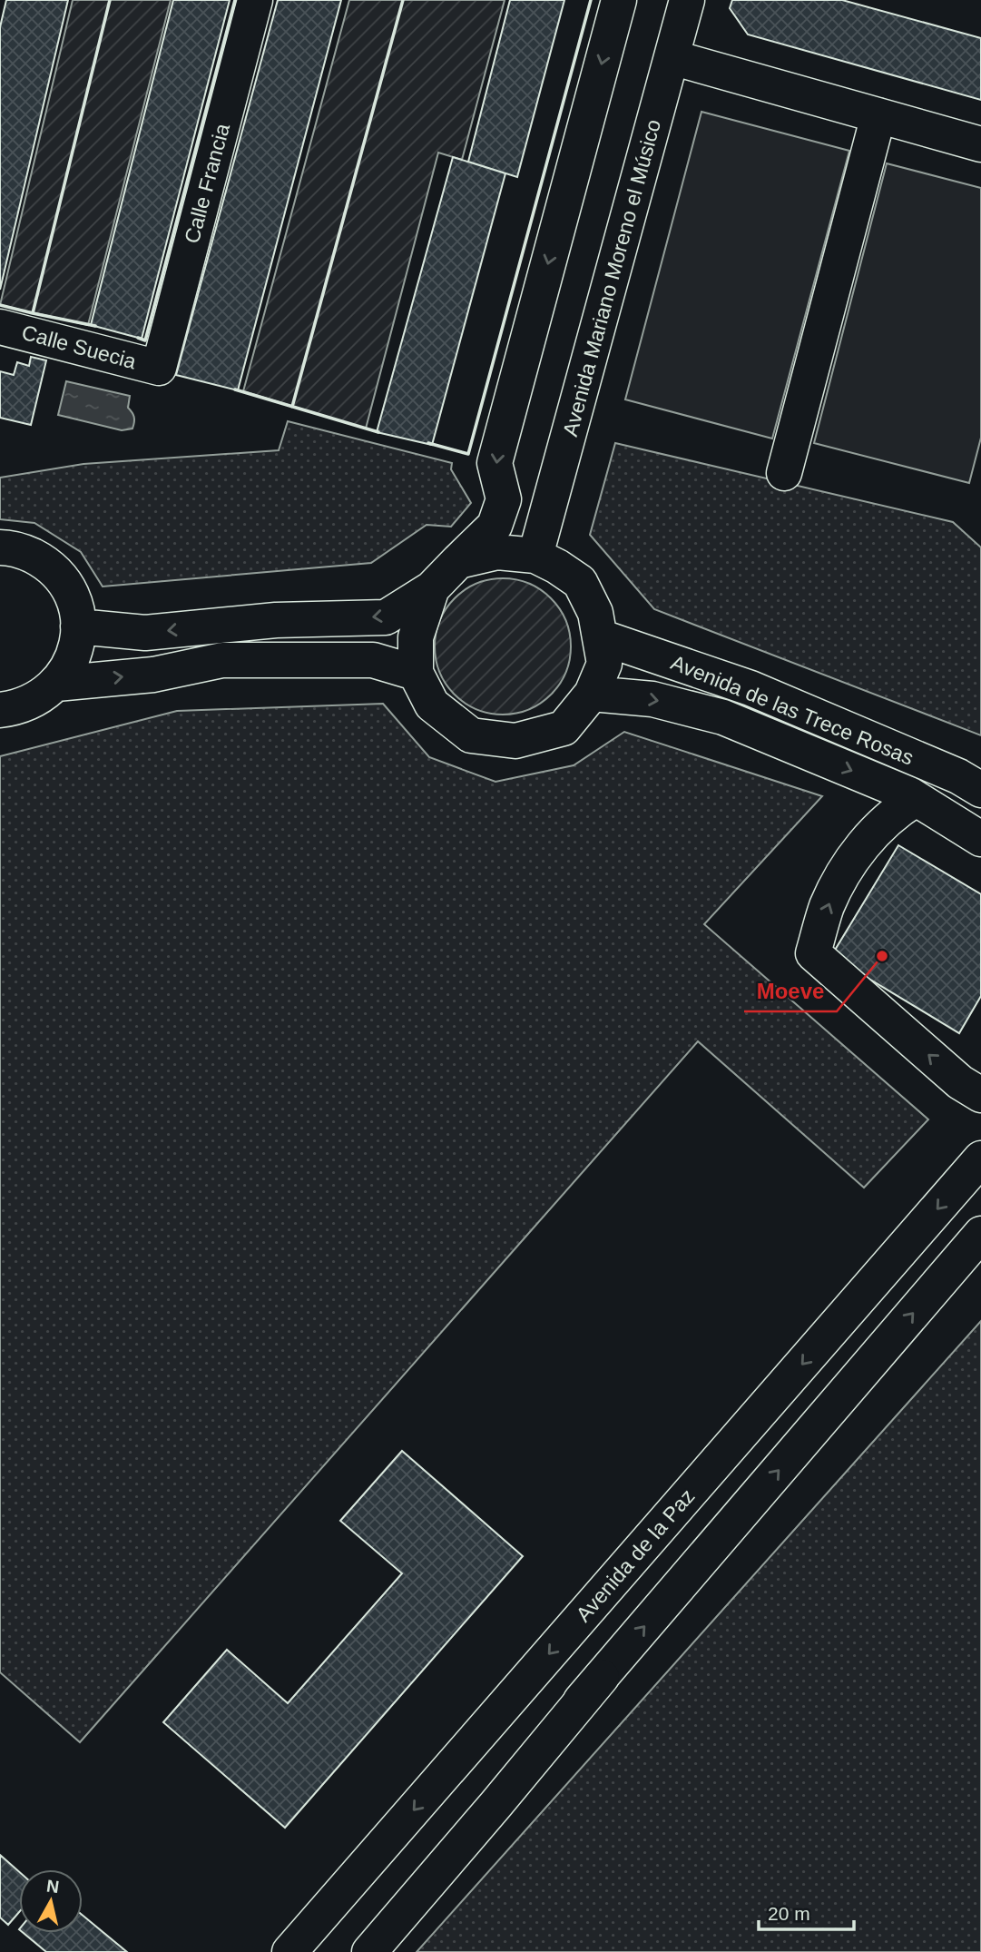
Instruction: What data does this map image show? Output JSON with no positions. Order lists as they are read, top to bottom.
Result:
{
  "streets": {
    "main road": [
      "Calle Francia",
      "Avenida Mariano Moreno el Músico",
      "Calle Suecia",
      "Avenida de las Trece Rosas",
      "Avenida de la Paz"
    ]
  },
  "crossings": [
    ["Calle Francia", "Calle Suecia"],
    ["Avenida Mariano Moreno el Músico", "Avenida de las Trece Rosas"]
  ],
  "places": ["Moeve"],
  "scale_bar": "20 m",
  "north": "top"
}
